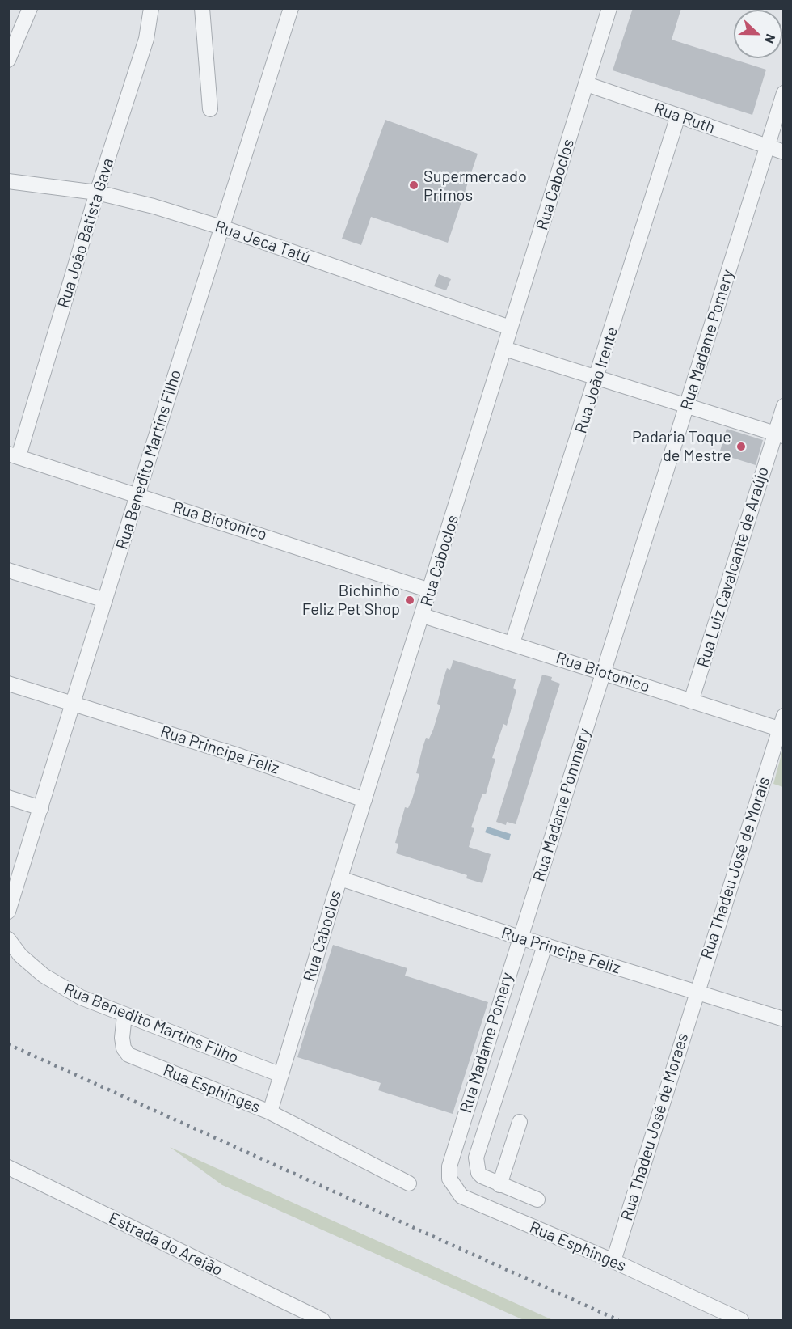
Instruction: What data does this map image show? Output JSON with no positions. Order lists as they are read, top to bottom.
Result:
{
  "streets": {
    "street": [
      "Rua Ruth",
      "Rua Caboclos",
      "Rua João Batista Gava",
      "Rua Jeca Tatú",
      "Rua Madame Pomery",
      "Rua João Irente",
      "Rua Benedito Martins Filho",
      "Rua Biotonico",
      "Rua Luiz Cavalcante de Araújo",
      "Rua Principe Feliz",
      "Rua Madame Pommery",
      "Rua Thadeu José de Morais",
      "Rua Esphinges",
      "Rua Thadeu José de Moraes",
      "Estrada do Areião"
    ]
  },
  "crossings": [
    ["Rua Ruth", "Rua Caboclos"],
    ["Rua Ruth", "Rua Madame Pomery"],
    ["Rua Ruth", "Rua João Irente"],
    ["Rua Caboclos", "Rua Jeca Tatú"],
    ["Rua Caboclos", "Rua Benedito Martins Filho"],
    ["Rua Caboclos", "Rua Biotonico"],
    ["Rua Caboclos", "Rua Principe Feliz"],
    ["Rua Caboclos", "Rua Esphinges"],
    ["Rua João Batista Gava", "Rua Jeca Tatú"],
    ["Rua João Batista Gava", "Rua Biotonico"],
    ["Rua Jeca Tatú", "Rua Benedito Martins Filho"],
    ["Rua Madame Pomery", "Rua Biotonico"],
    ["Rua Madame Pomery", "Rua Principe Feliz"],
    ["Rua Madame Pomery", "Rua Madame Pommery"],
    ["Rua Madame Pomery", "Rua Esphinges"],
    ["Rua João Irente", "Rua Biotonico"],
    ["Rua Benedito Martins Filho", "Rua Biotonico"],
    ["Rua Benedito Martins Filho", "Rua Principe Feliz"],
    ["Rua Benedito Martins Filho", "Rua Esphinges"],
    ["Rua Biotonico", "Rua Luiz Cavalcante de Araújo"],
    ["Rua Biotonico", "Rua Madame Pommery"],
    ["Rua Biotonico", "Rua Thadeu José de Morais"],
    ["Rua Principe Feliz", "Rua Madame Pommery"],
    ["Rua Principe Feliz", "Rua Thadeu José de Morais"],
    ["Rua Principe Feliz", "Rua Thadeu José de Moraes"],
    ["Rua Thadeu José de Morais", "Rua Thadeu José de Moraes"],
    ["Rua Esphinges", "Rua Thadeu José de Moraes"]
  ],
  "places": ["Supermercado Primos", "Padaria Toque de Mestre", "Bichinho Feliz Pet Shop"],
  "north": "right"
}
